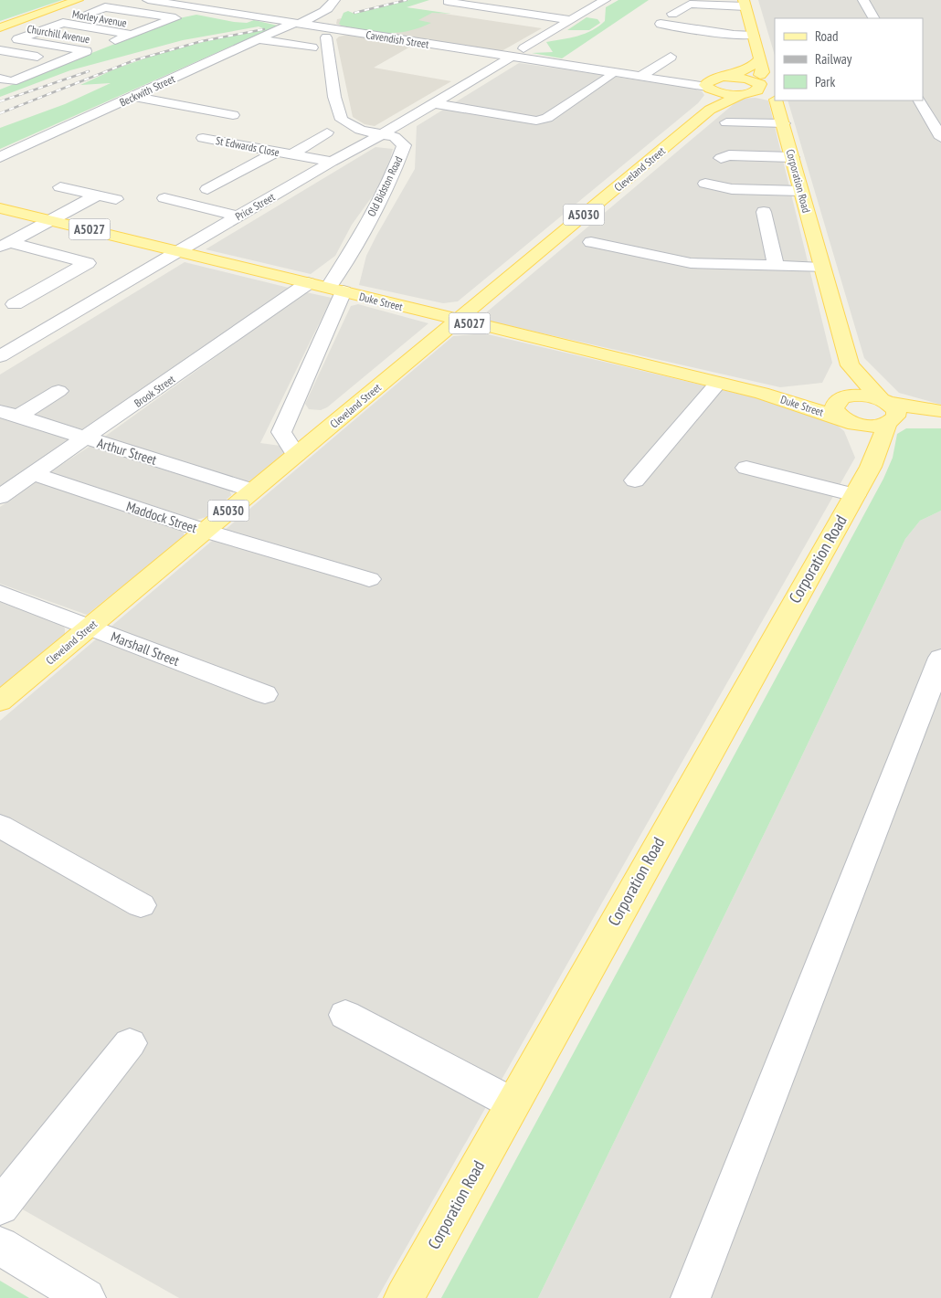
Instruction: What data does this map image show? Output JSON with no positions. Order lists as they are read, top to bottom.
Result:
{
  "streets": {
    "main road": [
      "Cleveland Street",
      "Corporation Road",
      "A5030",
      "A5027",
      "Duke Street"
    ],
    "street": [
      "Morley Avenue",
      "Churchill Avenue",
      "Cavendish Street",
      "Beckwith Street",
      "St Edwards Close",
      "Old Bidston Road",
      "Price Street",
      "Brook Street",
      "Arthur Street",
      "Maddock Street",
      "Marshall Street"
    ]
  },
  "crossings": [
    ["Cavendish Street", "Beckwith Street"],
    ["Cavendish Street", "Price Street"],
    ["St Edwards Close", "Price Street"],
    ["Cleveland Street", "Corporation Road"],
    ["Cleveland Street", "Old Bidston Road"],
    ["Cleveland Street", "Duke Street"],
    ["Cleveland Street", "Arthur Street"],
    ["Cleveland Street", "Maddock Street"],
    ["Cleveland Street", "Marshall Street"],
    ["Corporation Road", "Duke Street"],
    ["Old Bidston Road", "Price Street"],
    ["Old Bidston Road", "Duke Street"],
    ["Price Street", "Duke Street"],
    ["Duke Street", "Brook Street"],
    ["Brook Street", "Arthur Street"],
    ["Brook Street", "Maddock Street"]
  ],
  "legend": ["Road", "Railway", "Park"]
}
